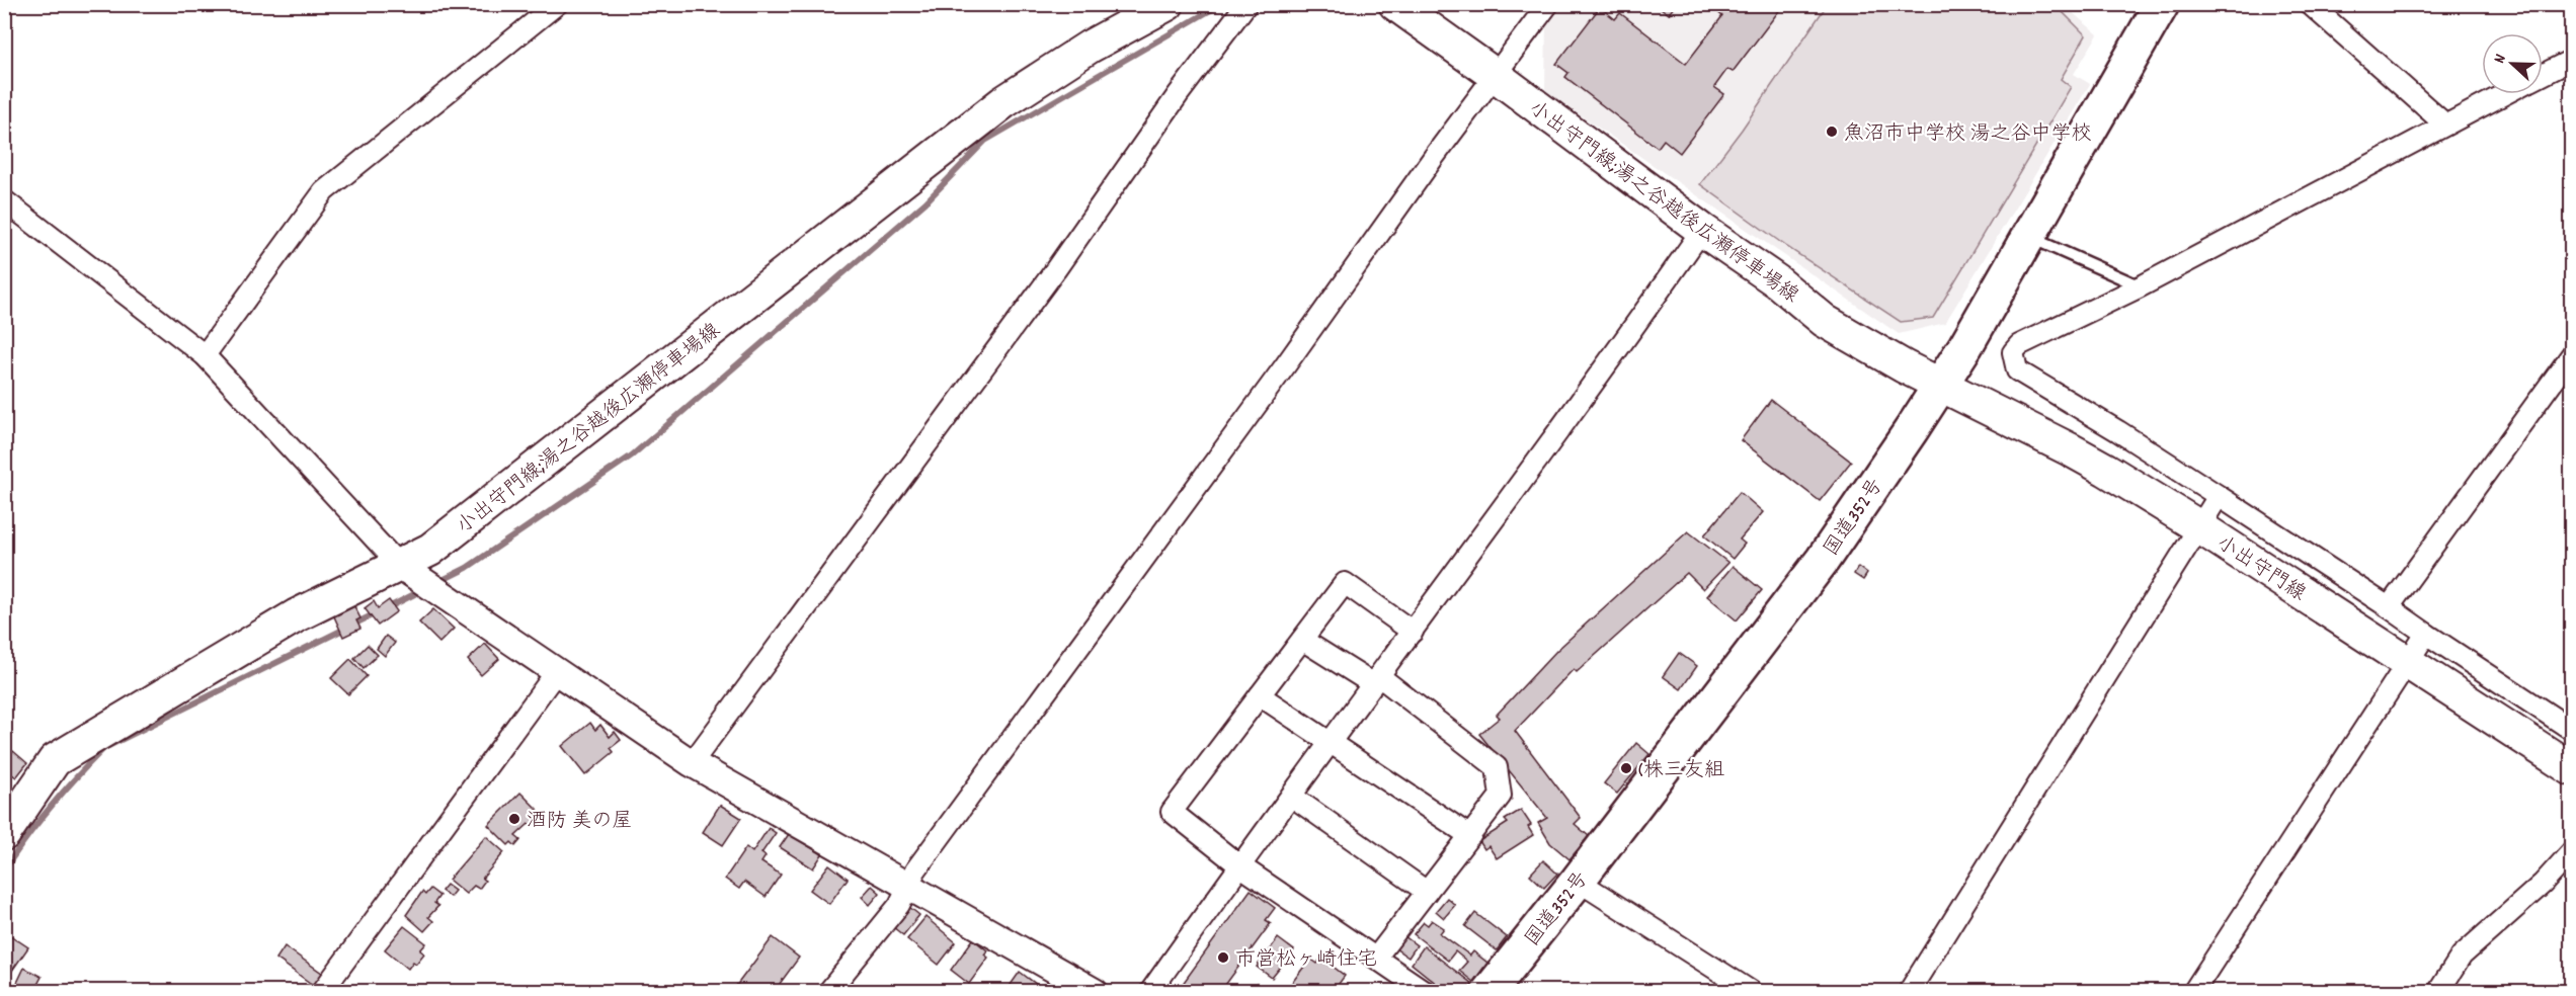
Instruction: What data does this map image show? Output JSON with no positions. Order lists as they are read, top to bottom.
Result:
{
  "streets": {
    "highway": ["国道352号"],
    "main road": ["小出守門線;湯之谷越後広瀬停車場線", "小出守門線"]
  },
  "crossings": [
    ["小出守門線;湯之谷越後広瀬停車場線", "国道352号"],
    ["小出守門線;湯之谷越後広瀬停車場線", "小出守門線"],
    ["国道352号", "小出守門線"]
  ],
  "places": [
    "魚沼市中学校 湯之谷中学校",
    "(株三友組",
    "酒防 美の屋",
    "市営松ヶ崎住宅"
  ],
  "north": "left"
}
